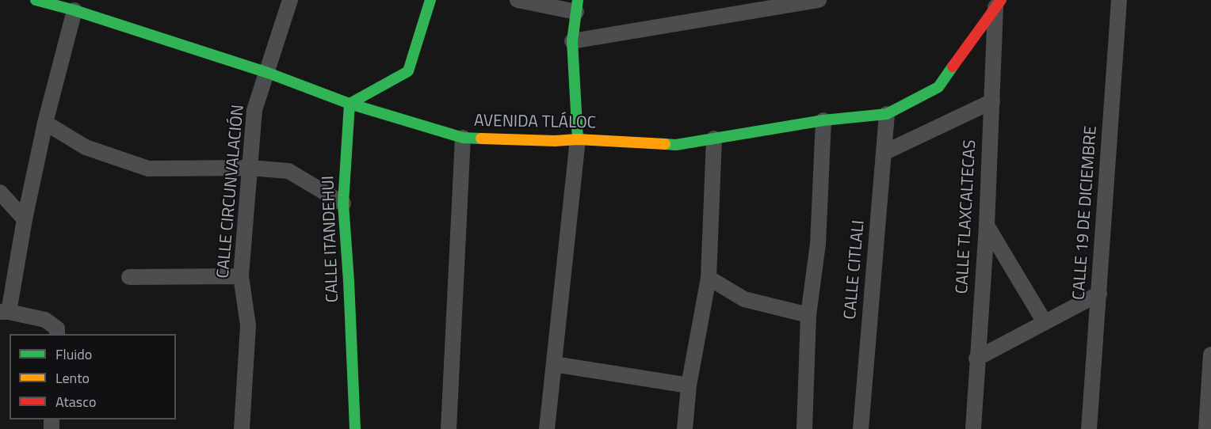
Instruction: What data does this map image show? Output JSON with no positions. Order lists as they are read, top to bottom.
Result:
{
  "streets": {
    "main road": ["AVENIDA TLÁLOC", "CALLE ITANDEHUI"],
    "street": [
      "CALLE CIRCUNVALACIÓN",
      "CALLE 19 DE DICIEMBRE",
      "CALLE TLAXCALTECAS",
      "CALLE CITLALI"
    ]
  },
  "crossings": [
    ["AVENIDA TLÁLOC", "CALLE CIRCUNVALACIÓN"],
    ["AVENIDA TLÁLOC", "CALLE TLAXCALTECAS"],
    ["AVENIDA TLÁLOC", "CALLE ITANDEHUI"],
    ["AVENIDA TLÁLOC", "CALLE CITLALI"]
  ],
  "legend": ["Fluido", "Lento", "Atasco"]
}
